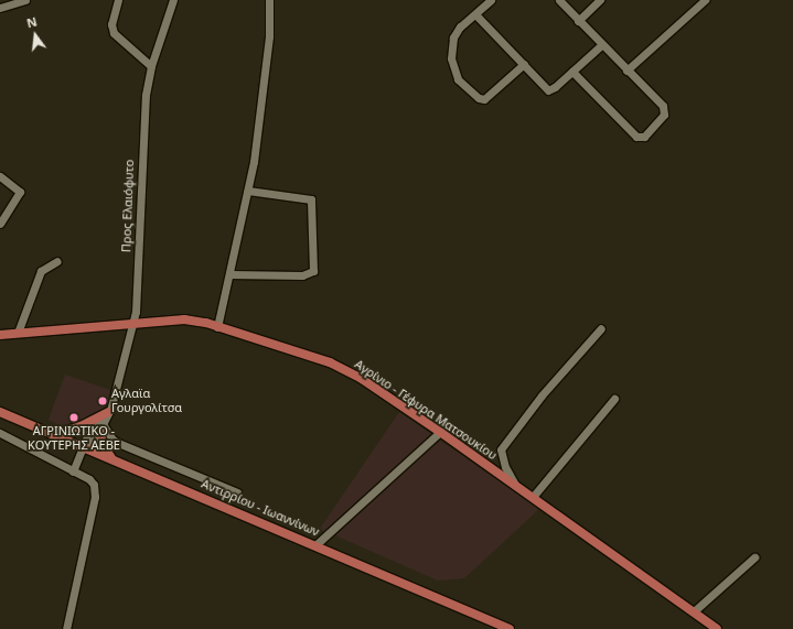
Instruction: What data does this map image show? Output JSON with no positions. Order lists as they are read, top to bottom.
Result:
{
  "streets": {
    "main road": ["Αγρίνιο - Γέφυρα Ματσουκίου", "Αντιρρίου - Ιωαννίνων"],
    "street": ["Προς Ελαιόφυτο"]
  },
  "crossings": [
    ["Προς Ελαιόφυτο", "Αγρίνιο - Γέφυρα Ματσουκίου"],
    ["Προς Ελαιόφυτο", "Αντιρρίου - Ιωαννίνων"]
  ],
  "places": ["Αγλαϊα Γουργολίτσα", "ΑΓΡΙΝΙΩΤΙΚΟ - ΚΟΥΤΕΡΗΣ ΑΕΒΕ"],
  "north": "top"
}
